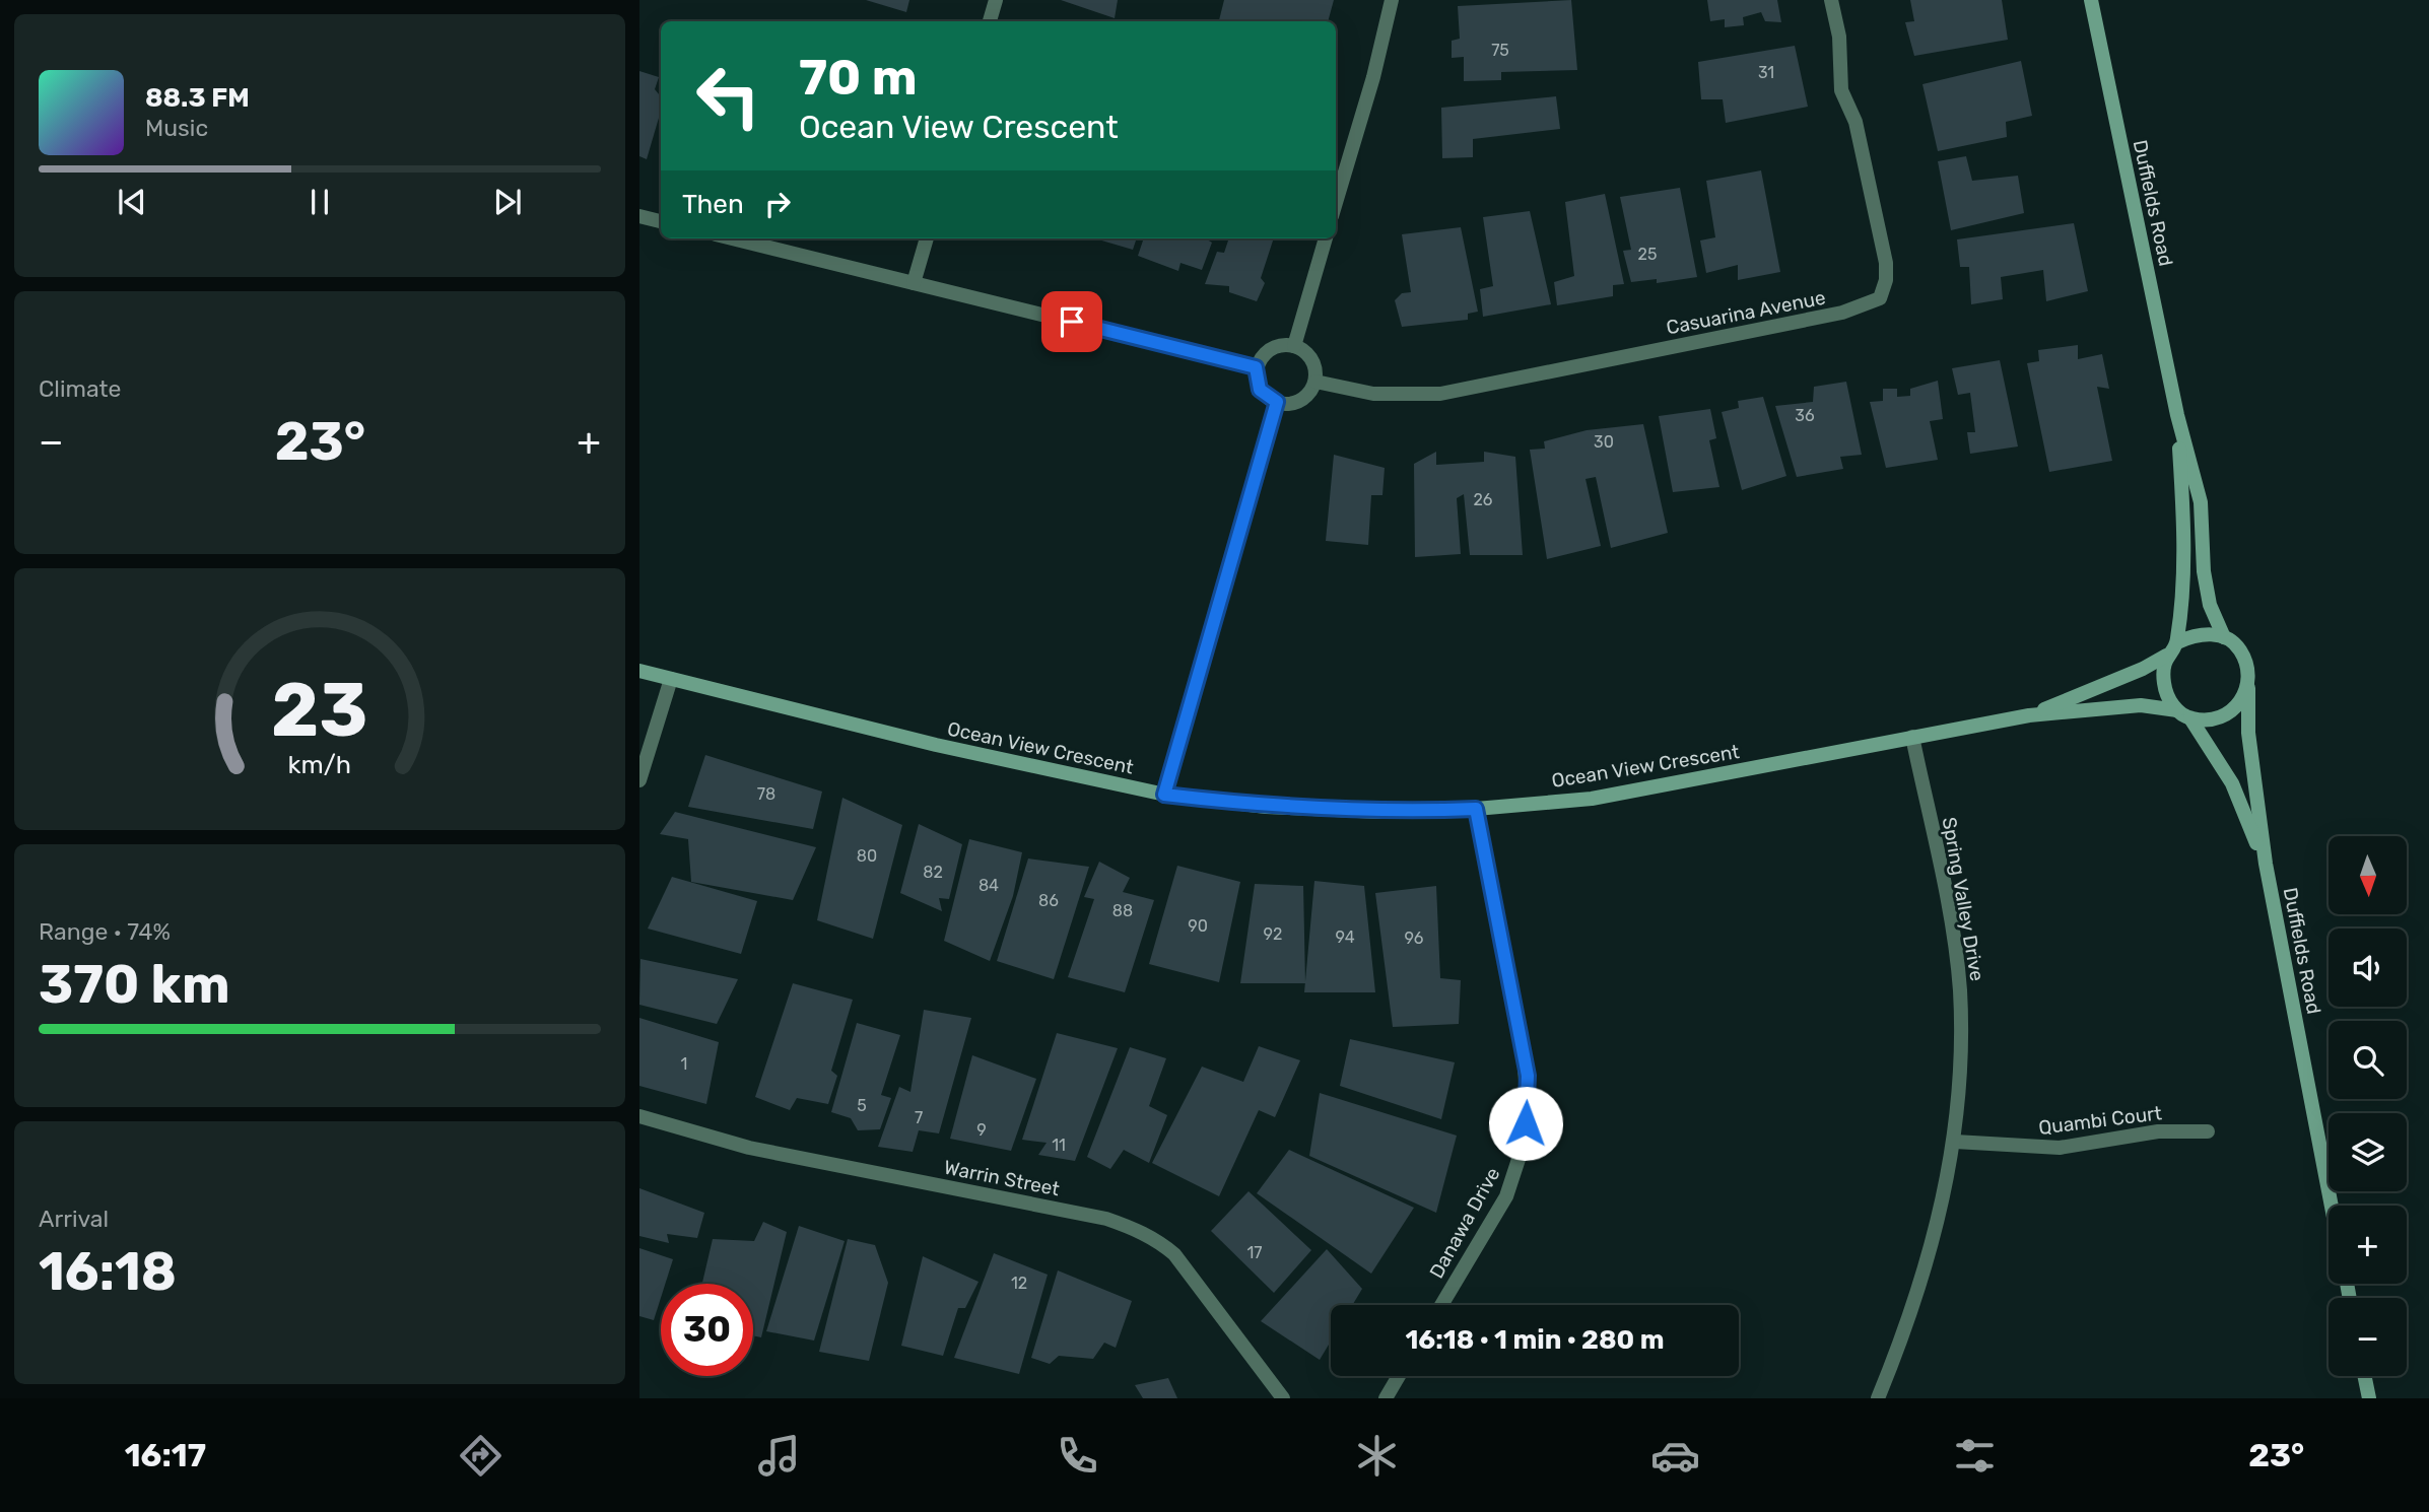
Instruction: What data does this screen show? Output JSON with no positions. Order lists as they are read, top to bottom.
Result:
{
  "streets": {
    "street": [
      "Duffields Road",
      "Casuarina Avenue",
      "Ocean View Crescent",
      "Spring Valley Drive",
      "Quambi Court",
      "Warrin Street",
      "Danawa Drive"
    ]
  },
  "crossings": [
    ["Duffields Road", "Ocean View Crescent"],
    ["Ocean View Crescent", "Spring Valley Drive"],
    ["Ocean View Crescent", "Danawa Drive"],
    ["Spring Valley Drive", "Quambi Court"]
  ],
  "house_numbers": [
    "75",
    "31",
    "25",
    "36",
    "30",
    "26",
    "78",
    "80",
    "82",
    "84",
    "86",
    "88",
    "90",
    "92",
    "94",
    "96",
    "1",
    "5",
    "7",
    "9",
    "11",
    "17",
    "12"
  ],
  "north": "bottom",
  "page": {
    "turn": ["70 m", "Ocean View Crescent"],
    "song": ["88.3 FM", "Music"],
    "then": "Then",
    "tile": [
      "Climate",
      ["Range · 74%", "370 km"],
      ["Arrival", "16:18"]
    ],
    "heat": ["−", "23°", "+"],
    "map_buttons": ["+", "−"],
    "limit": "30",
    "trip": "16:18 · 1 min · 280 m",
    "tabs": ["16:17", "23°"],
    "gauge": ["23", "km/h"]
  }
}
